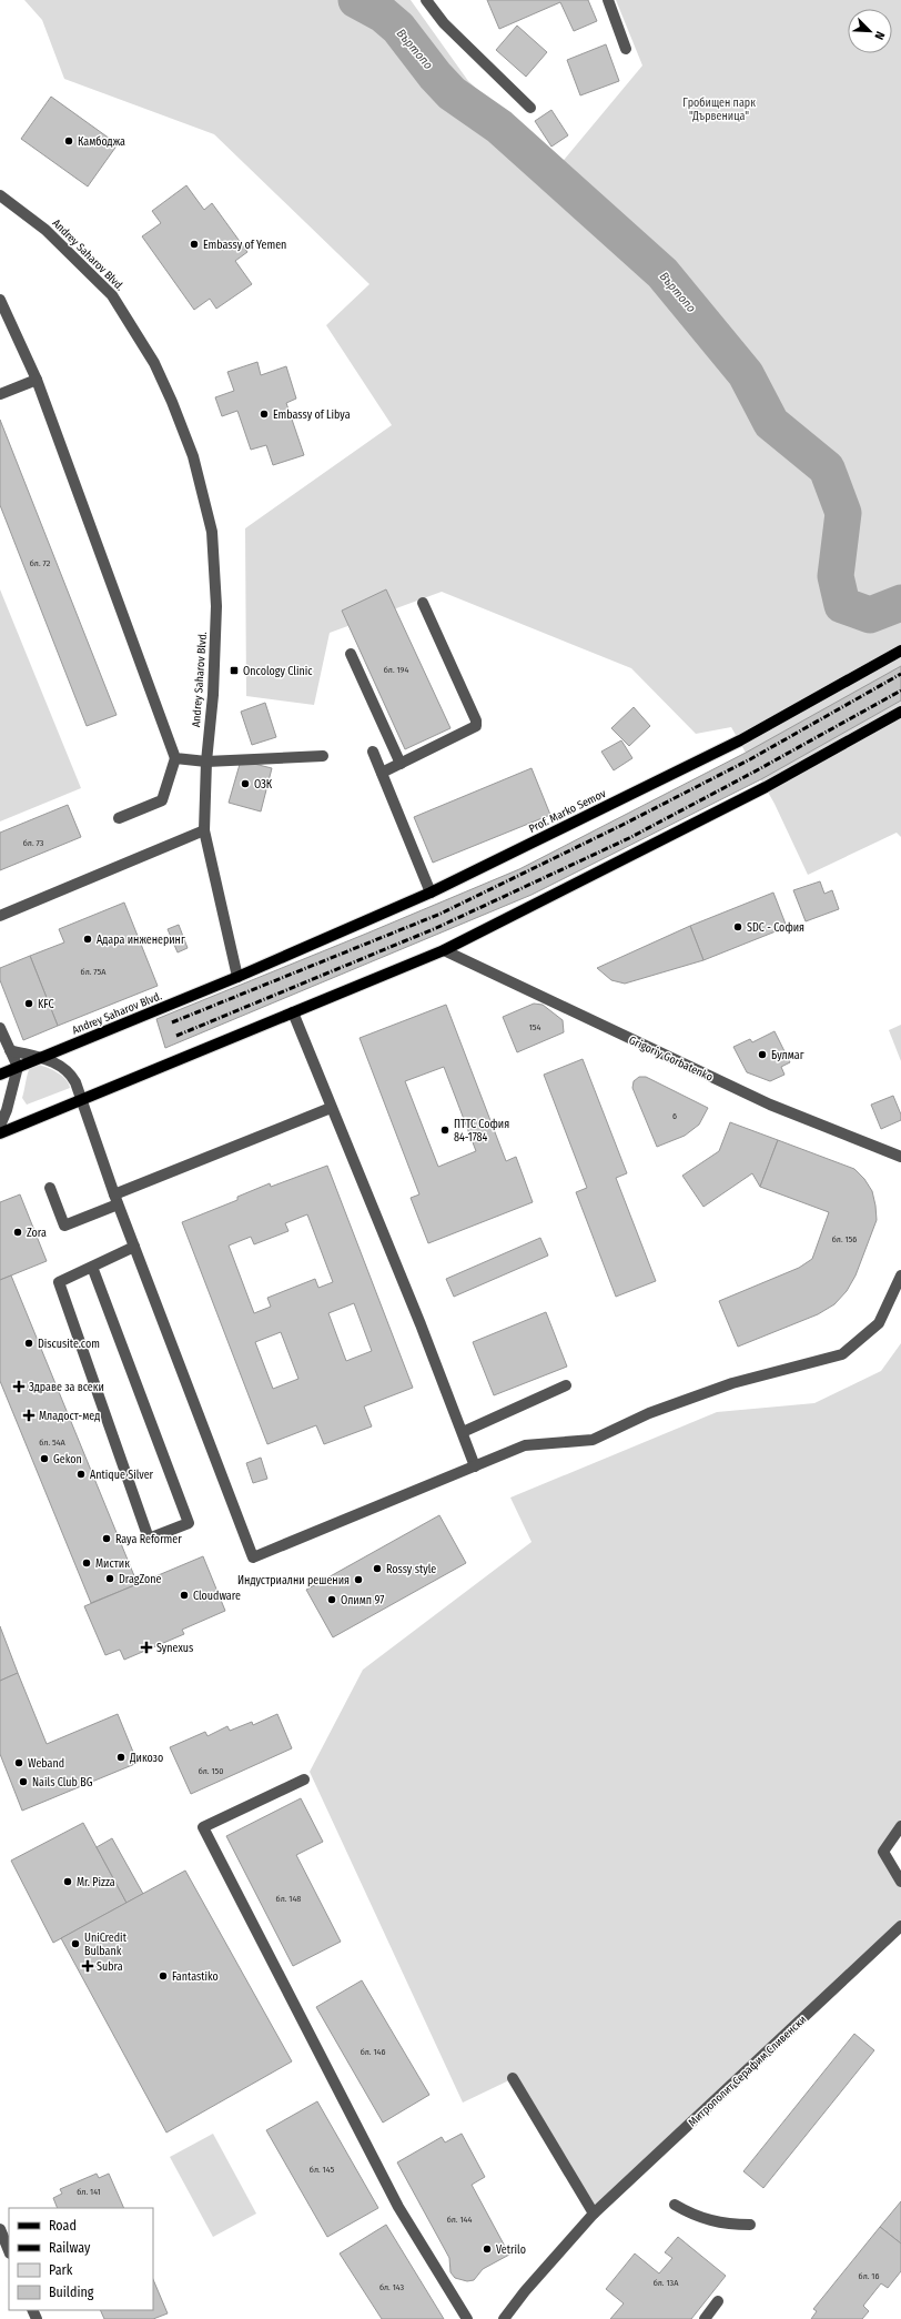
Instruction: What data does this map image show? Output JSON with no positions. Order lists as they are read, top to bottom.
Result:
{
  "streets": {
    "main road": ["Andrey Saharov Blvd.", "Prof. Marko Semov"],
    "street": ["Grigoriy Gorbatenko", "Митрополит Серафим Сливенски"]
  },
  "crossings": [
    ["Andrey Saharov Blvd.", "Prof. Marko Semov"]
  ],
  "water": ["Въртопо"],
  "parks": ["Гробищен парк \"Дървеница\""],
  "places": {
    "other": [
      "Камбоджа",
      "Embassy of Yemen",
      "Embassy of Libya",
      "ОЗК",
      "SDC - София",
      "Адара инженеринг",
      "KFC",
      "Булмаг",
      "ПТТС София 84-1784",
      "Zora",
      "Discusite.com",
      "Gekon",
      "Antique Silver",
      "Raya Reformer",
      "Мистик",
      "Rossy style",
      "DragZone",
      "Индустриални решения",
      "Cloudware",
      "Олимп 97",
      "Дикозо",
      "Weband",
      "Nails Club BG",
      "Mr. Pizza",
      "UniCredit Bulbank",
      "Fantastiko",
      "Vetrilo"
    ],
    "transit": ["Oncology Clinic"],
    "health": [
      "Здраве за всеки",
      "Младост-мед",
      "Synexus",
      "Subra"
    ]
  },
  "house_numbers": [
    "бл. 72",
    "бл. 194",
    "бл. 73",
    "бл. 75А",
    "154",
    "6",
    "бл. 156",
    "бл. 54А",
    "бл. 150",
    "бл. 148",
    "бл. 146",
    "бл. 145",
    "бл. 141",
    "бл. 144",
    "бл. 16",
    "бл. 13А",
    "бл. 143"
  ],
  "legend": [
    "Road",
    "Railway",
    "Park",
    "Building"
  ],
  "north": "bottom right"
}
